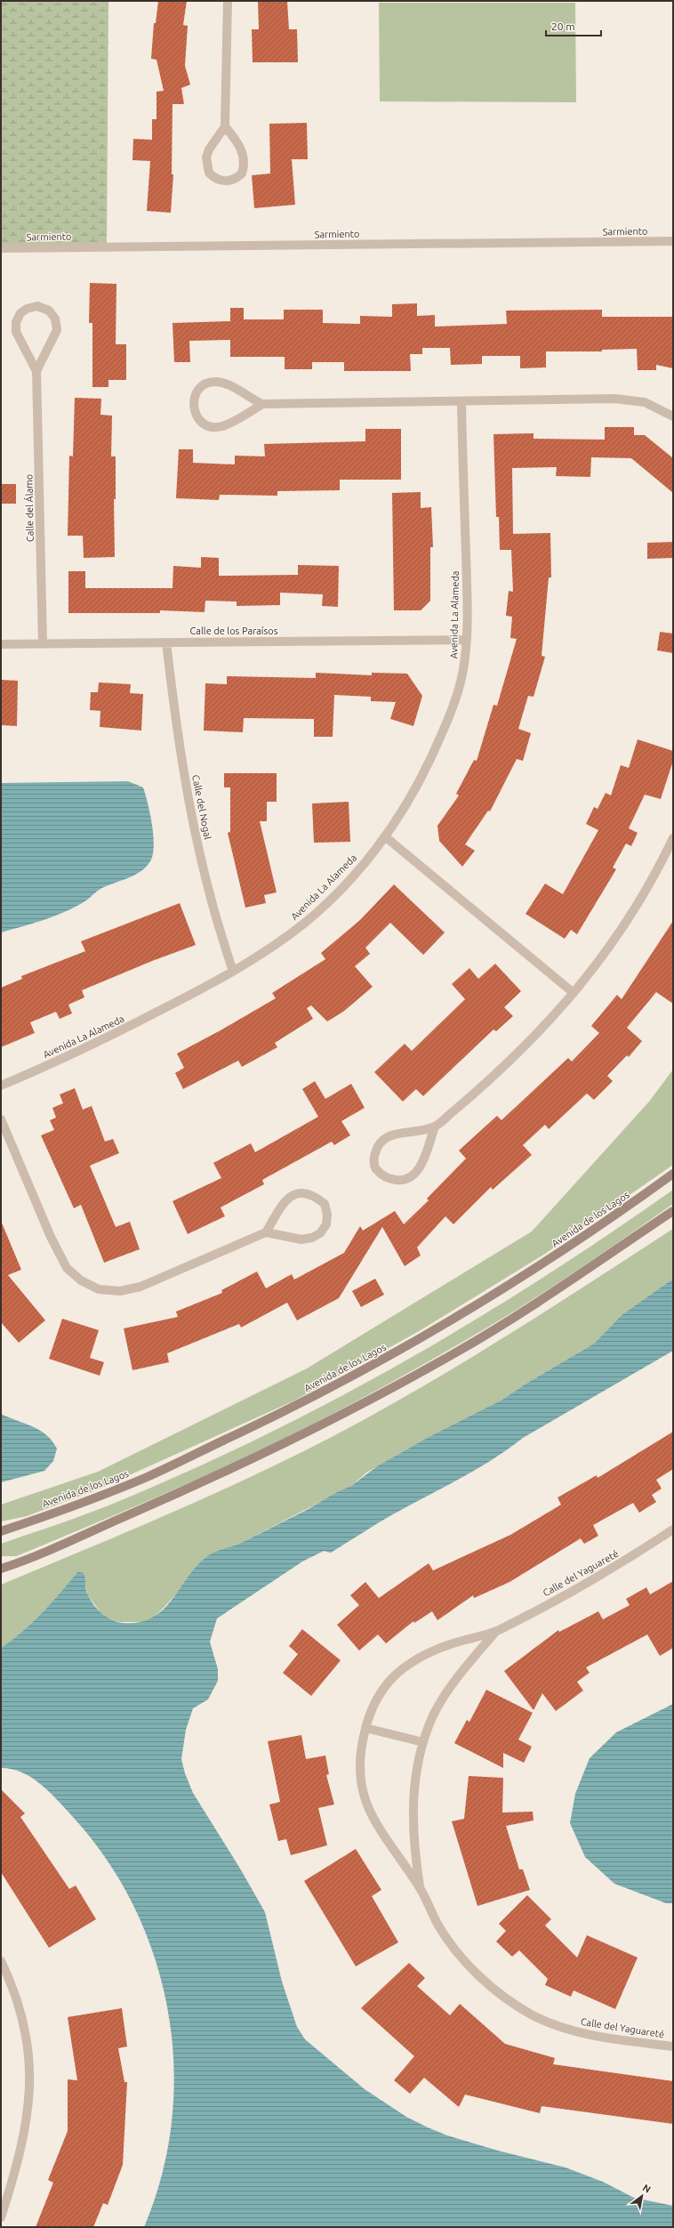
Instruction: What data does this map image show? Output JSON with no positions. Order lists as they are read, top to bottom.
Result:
{
  "streets": {
    "street": [
      "Sarmiento",
      "Calle del Álamo",
      "Avenida La Alameda",
      "Calle de los Paraísos",
      "Calle del Nogal",
      "Avenida de los Lagos",
      "Calle del Yaguareté"
    ]
  },
  "crossings": [
    ["Calle del Álamo", "Calle de los Paraísos"],
    ["Avenida La Alameda", "Calle de los Paraísos"],
    ["Avenida La Alameda", "Calle del Nogal"],
    ["Calle de los Paraísos", "Calle del Nogal"]
  ],
  "scale_bar": "20 m",
  "north": "top right"
}
